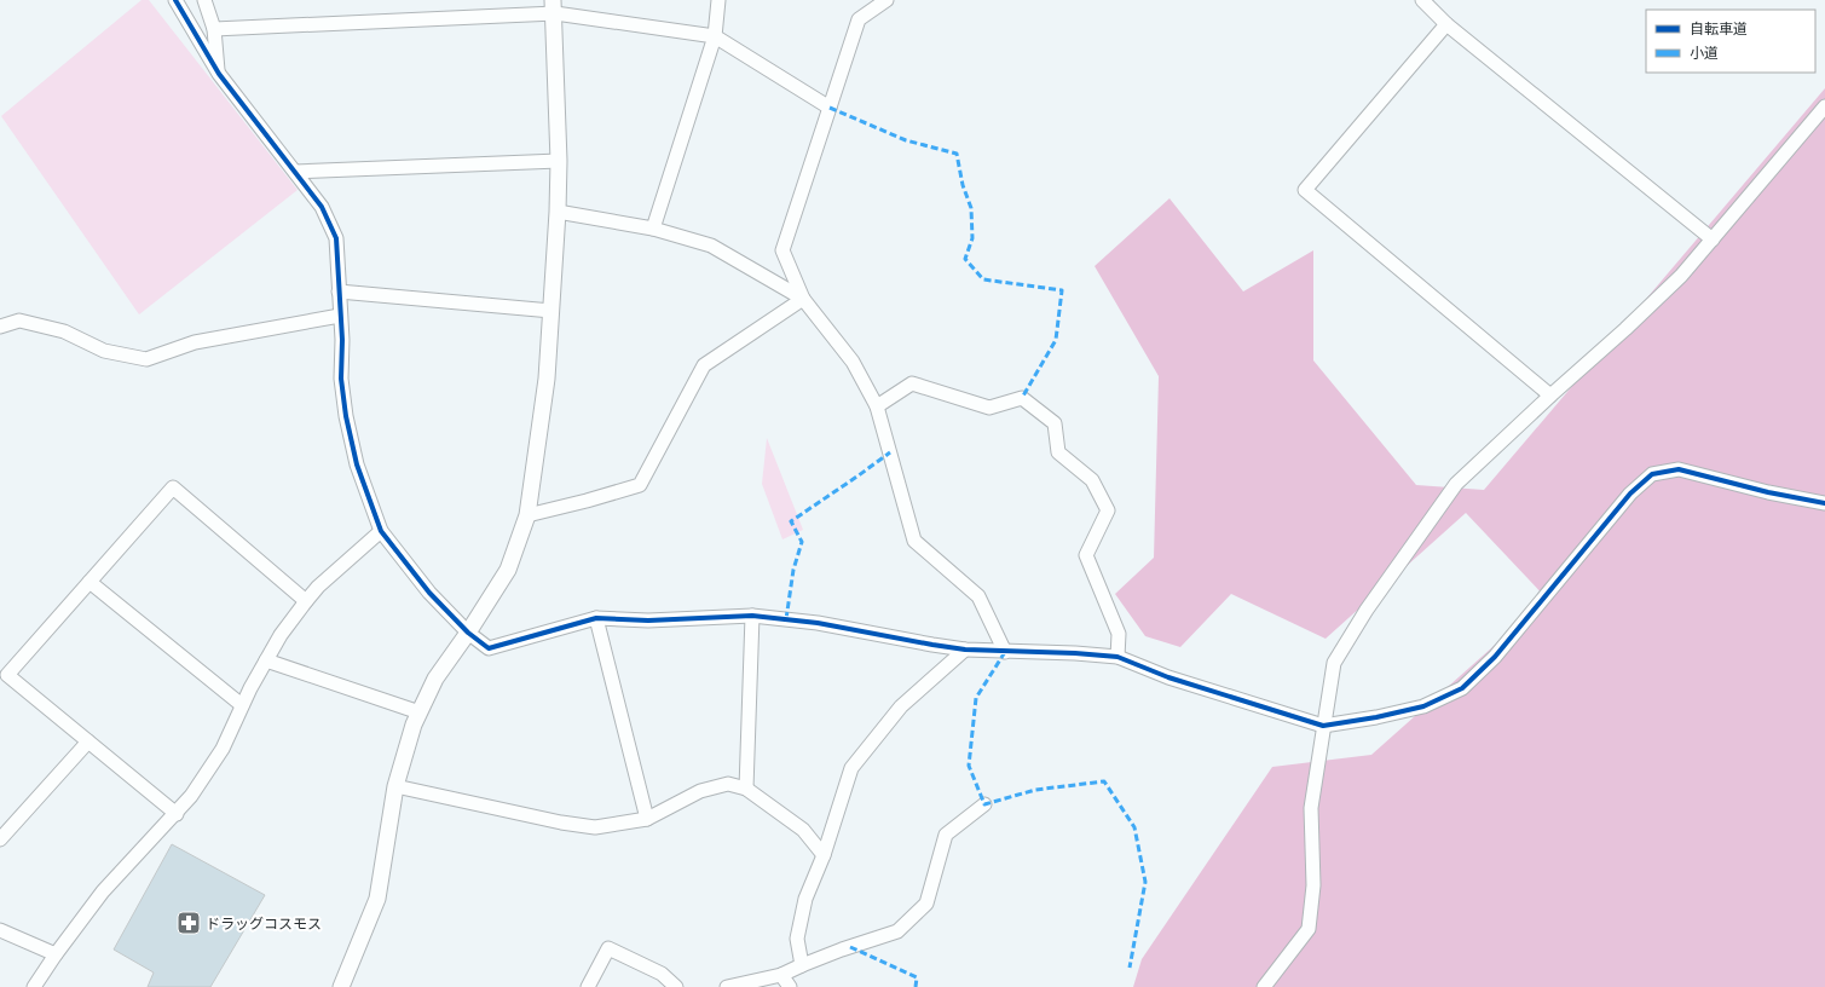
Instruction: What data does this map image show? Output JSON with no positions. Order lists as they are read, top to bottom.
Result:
{
  "places": {
    "pharmacy": ["ドラッグコスモス"]
  },
  "legend": ["自転車道", "小道"]
}
